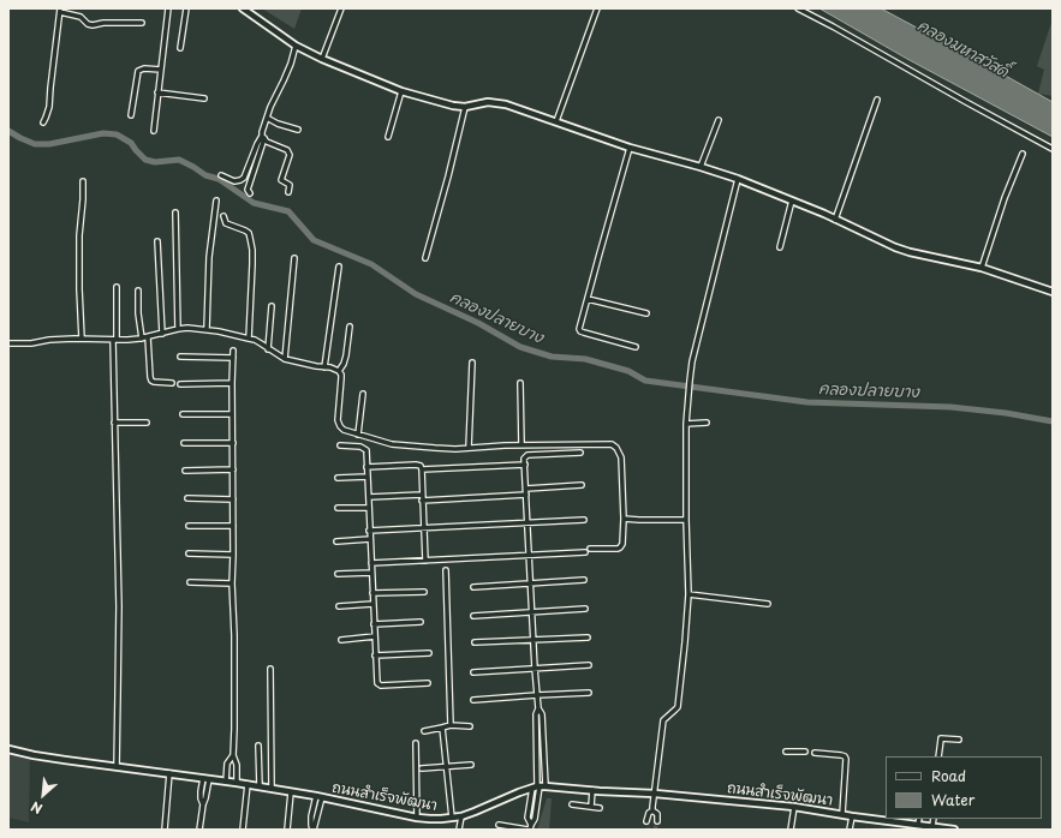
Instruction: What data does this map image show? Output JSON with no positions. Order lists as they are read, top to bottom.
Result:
{
  "streets": {
    "street": ["ถนนสำเร็จพัฒนา"]
  },
  "water": ["คลองมหาสวัสดิ์", "คลองปลายบาง"],
  "legend": ["Road", "Water"],
  "north": "bottom left"
}
